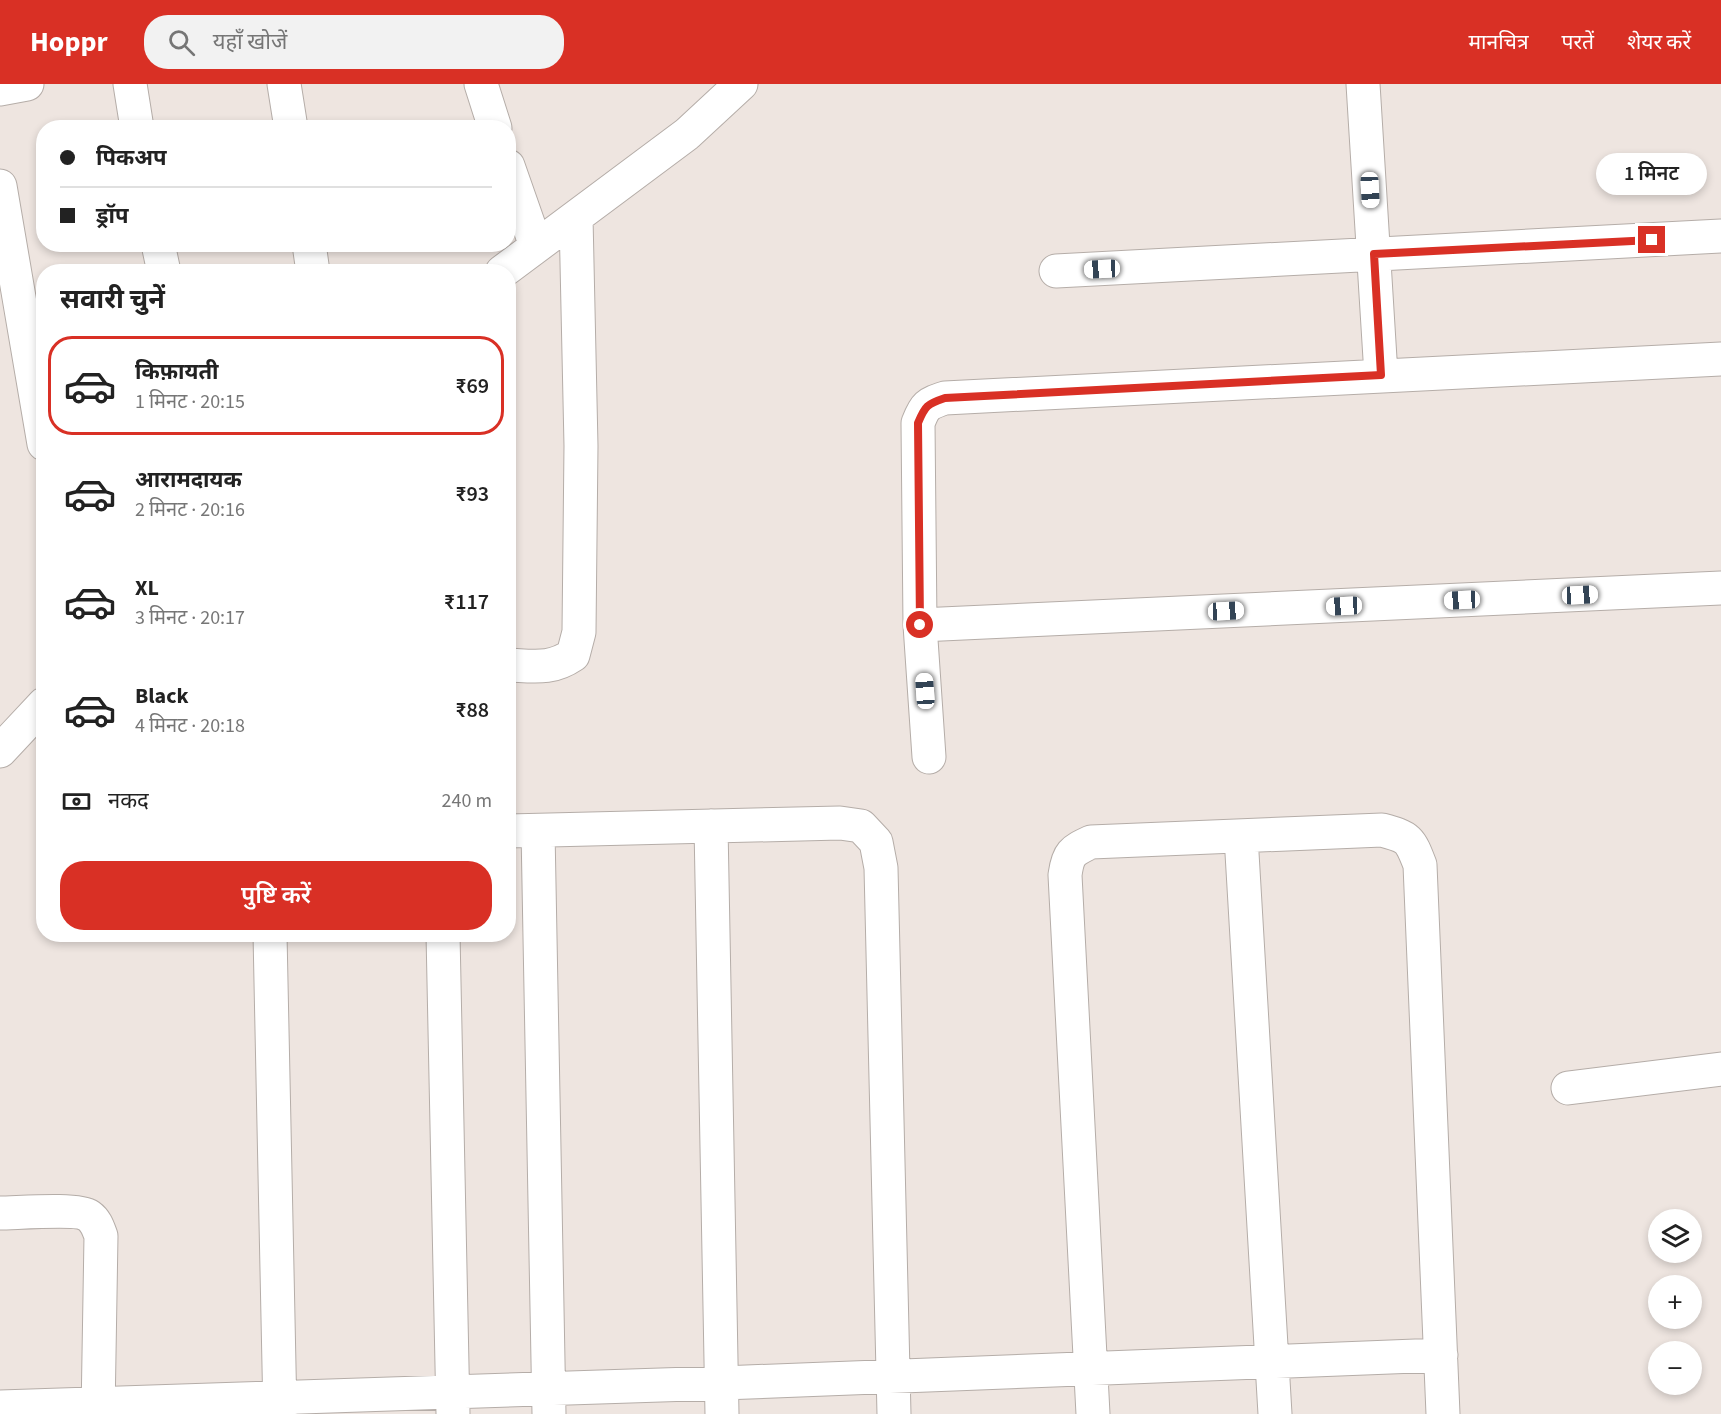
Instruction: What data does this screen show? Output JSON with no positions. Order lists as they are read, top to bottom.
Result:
{
  "page": {
    "header": "Hoppr",
    "search": "यहाँ खोजें",
    "nav": ["मानचित्र", "परतें", "शेयर करें"],
    "banner": ["पिकअप", "ड्रॉप"],
    "bubble": "1 मिनट",
    "heading": "सवारी चुनें",
    "list": [
      {
        "name": "किफ़ायती",
        "note": "1 मिनट · 20:15",
        "value": "₹69"
      },
      {
        "name": "आरामदायक",
        "note": "2 मिनट · 20:16",
        "value": "₹93"
      },
      {
        "name": "XL",
        "note": "3 मिनट · 20:17",
        "value": "₹117"
      },
      {
        "name": "Black",
        "note": "4 मिनट · 20:18",
        "value": "₹88"
      }
    ],
    "pay": ["नकद", "240 m"],
    "buttons": "पुष्टि करें",
    "map_buttons": ["+", "−"]
  }
}
